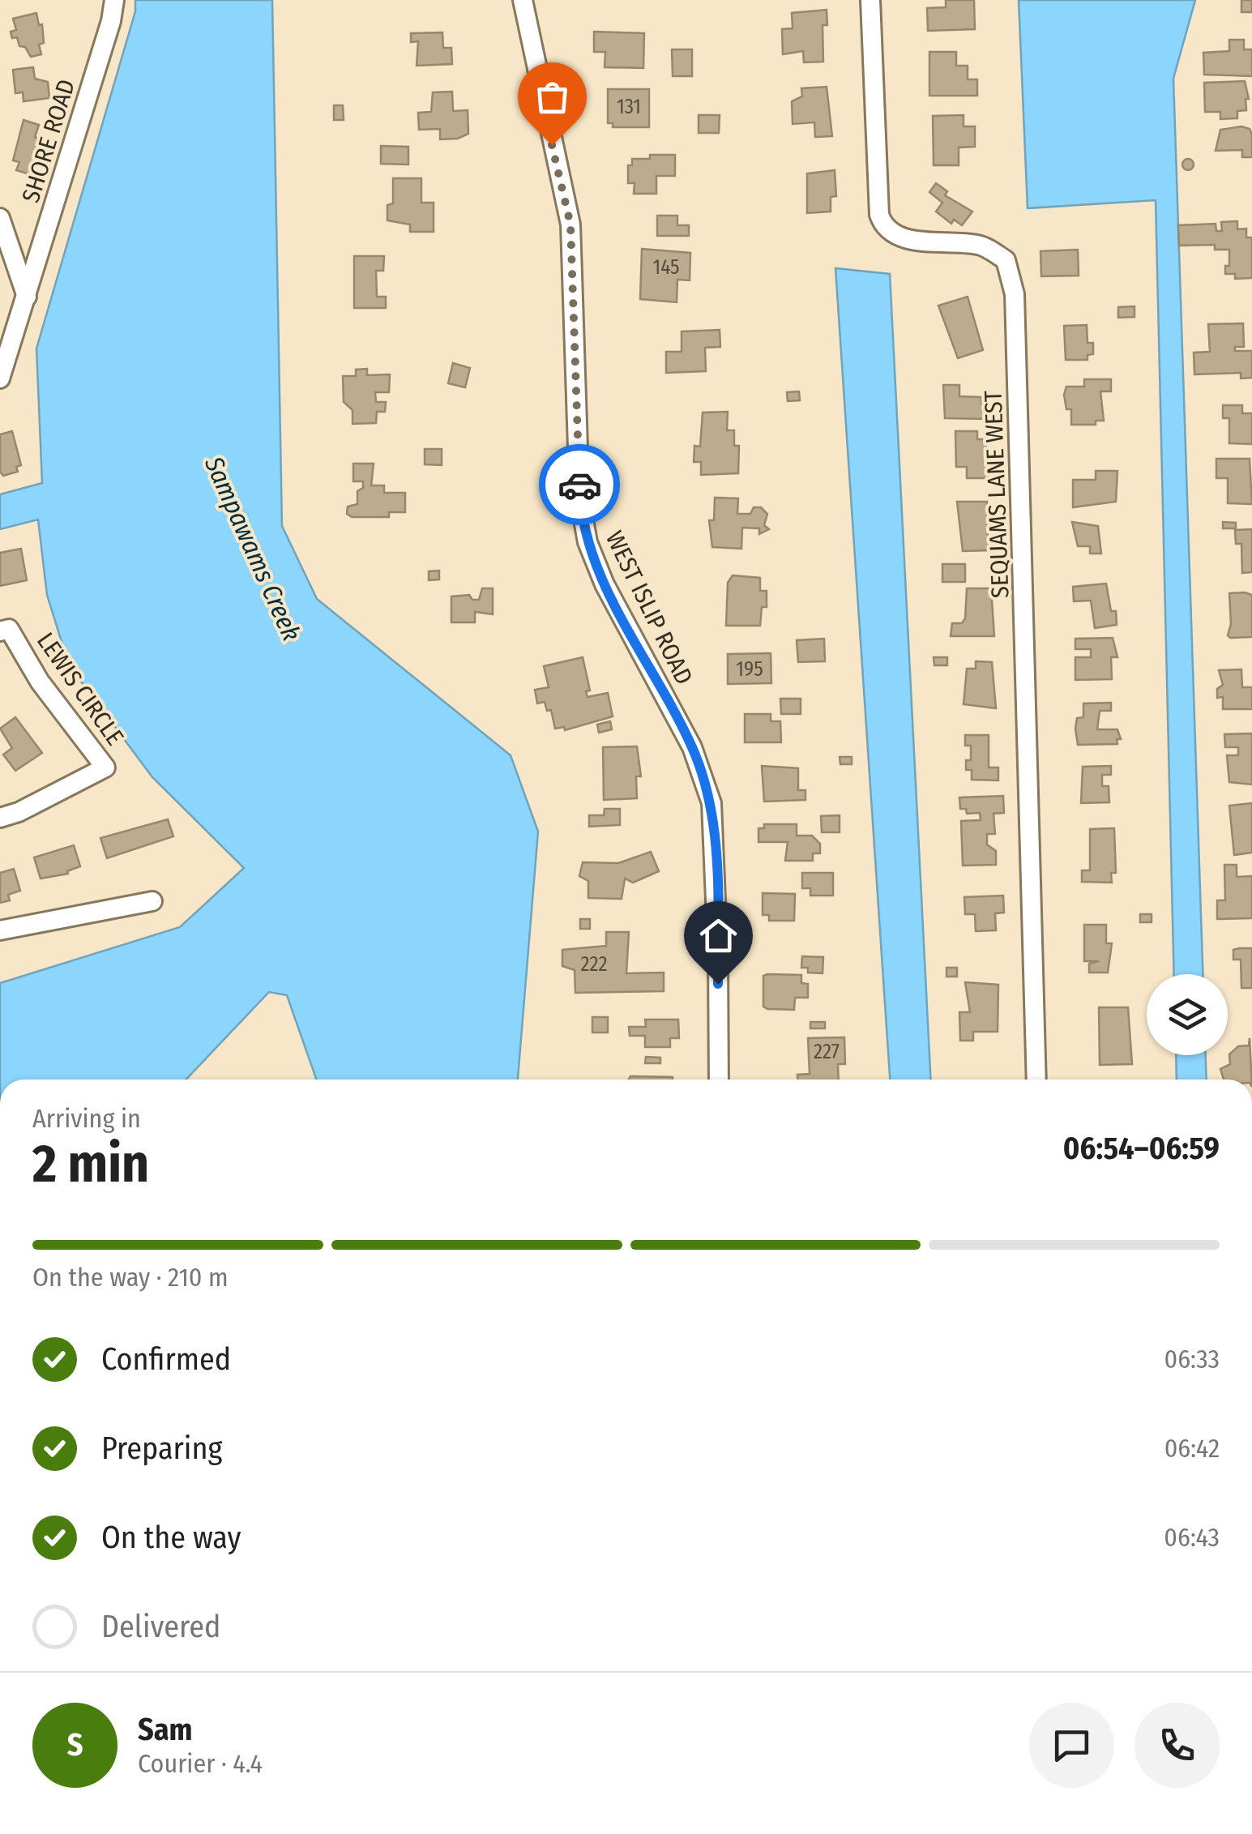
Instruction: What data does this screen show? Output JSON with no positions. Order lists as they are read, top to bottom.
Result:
{
  "streets": {
    "street": [
      "SHORE ROAD",
      "SEQUAMS LANE WEST",
      "WEST ISLIP ROAD",
      "LEWIS CIRCLE"
    ]
  },
  "water": ["Sampawams Creek"],
  "house_numbers": [
    "131",
    "145",
    "195",
    "222",
    "227"
  ],
  "page": {
    "heading": ["2 min", "Arriving in", "06:54–06:59"],
    "panel": ["Sam", "Courier · 4.4"],
    "bar": "On the way · 210 m",
    "list": [
      ["Confirmed", "06:33"],
      ["Preparing", "06:42"],
      ["On the way", "06:43"],
      "Delivered"
    ],
    "round": "S"
  }
}
